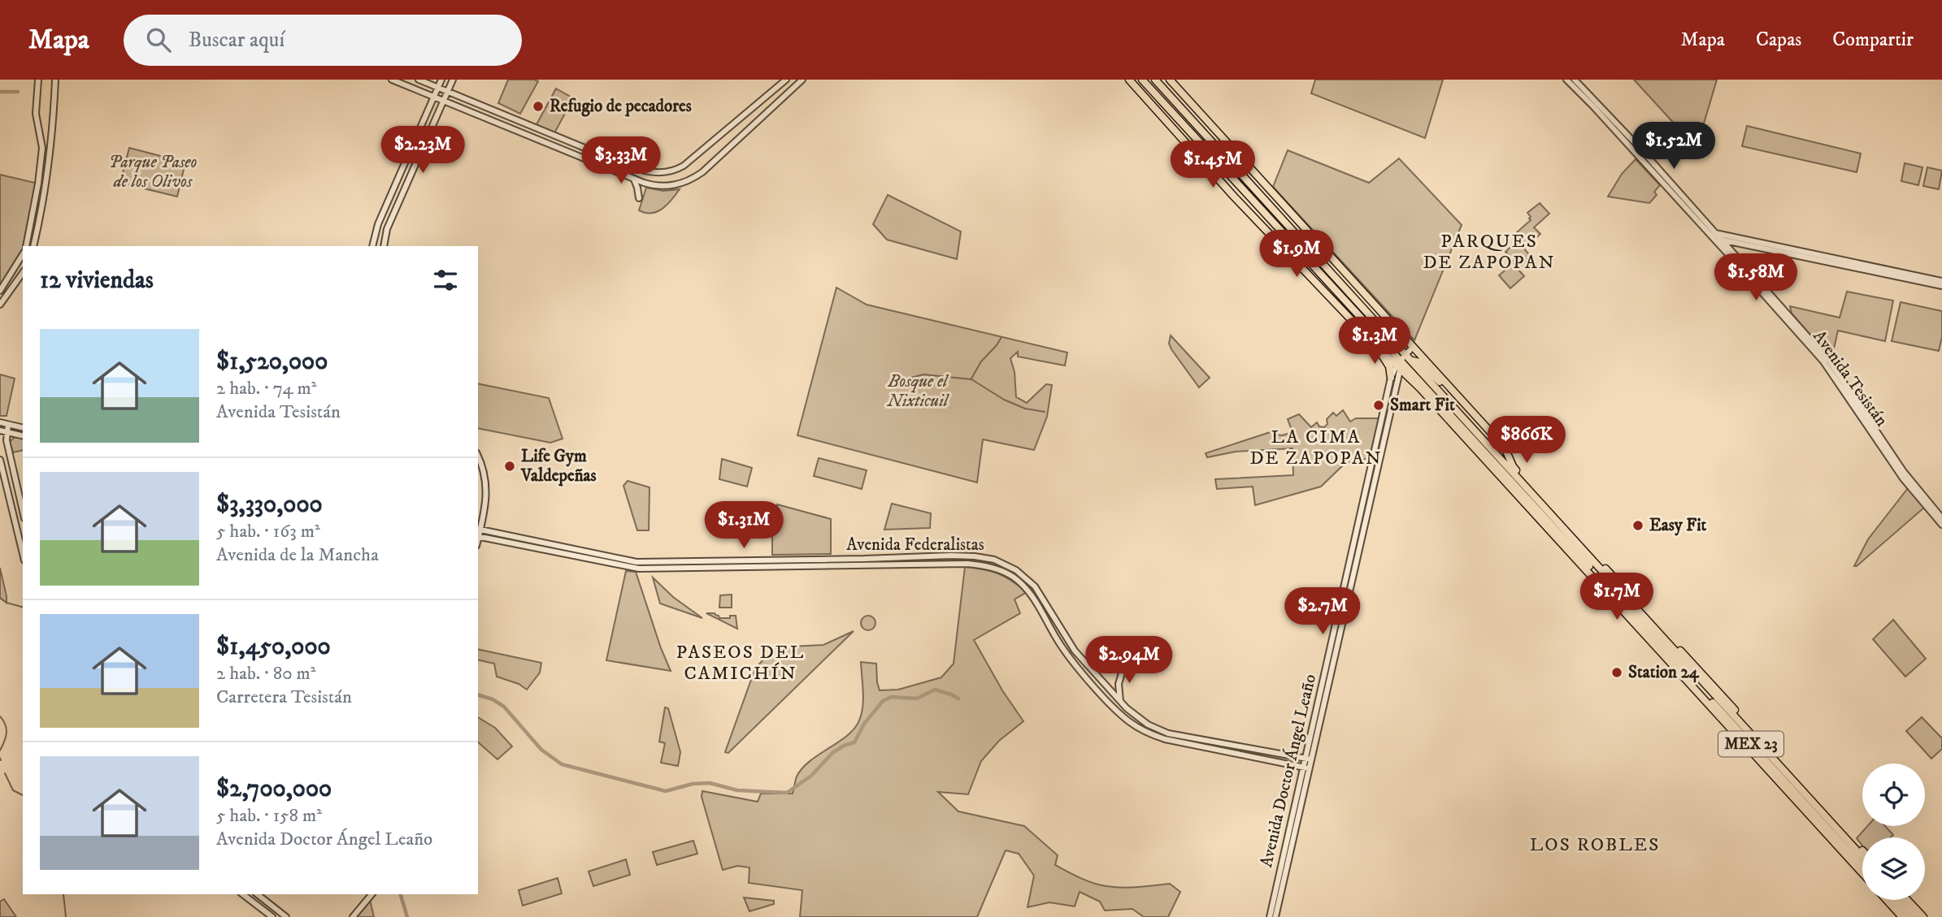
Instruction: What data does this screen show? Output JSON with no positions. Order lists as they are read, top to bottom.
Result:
{
  "streets": {
    "main road": ["MEX 23"],
    "street": ["Avenida Tesistán", "Avenida Federalistas", "Avenida Doctor Ángel Leaño"]
  },
  "crossings": [
    ["Avenida Federalistas", "Avenida Doctor Ángel Leaño"],
    ["MEX 23", "Avenida Doctor Ángel Leaño"]
  ],
  "districts": [
    "PARQUES DE ZAPOPAN",
    "LA CIMA DE ZAPOPAN",
    "PASEOS DEL CAMICHÍN",
    "LOS ROBLES"
  ],
  "parks": ["Parque Paseo de los Olivos", "Bosque el Nixticuil"],
  "places": [
    "Refugio de pecadores",
    "Smart Fit",
    "Life Gym Valdepeñas",
    "Easy Fit",
    "Station 24"
  ],
  "page": {
    "header": "Mapa",
    "search": "Buscar aquí",
    "nav": ["Mapa", "Capas", "Compartir"],
    "price": [
      "$1.52M",
      "$2.23M",
      "$3.33M",
      "$1.45M",
      "$1.9M",
      "$1.58M",
      "$1.3M",
      "$866K",
      "$1.31M",
      "$1.7M",
      "$2.7M",
      "$2.94M"
    ],
    "heading": "12 viviendas",
    "list": [
      {
        "name": "$1,520,000",
        "note": "2 hab. · 74 m² · Avenida Tesistán"
      },
      {
        "name": "$3,330,000",
        "note": "5 hab. · 163 m² · Avenida de la Mancha"
      },
      {
        "name": "$1,450,000",
        "note": "2 hab. · 80 m² · Carretera Tesistán"
      },
      {
        "name": "$2,700,000",
        "note": "5 hab. · 158 m² · Avenida Doctor Ángel Leaño"
      }
    ]
  }
}
